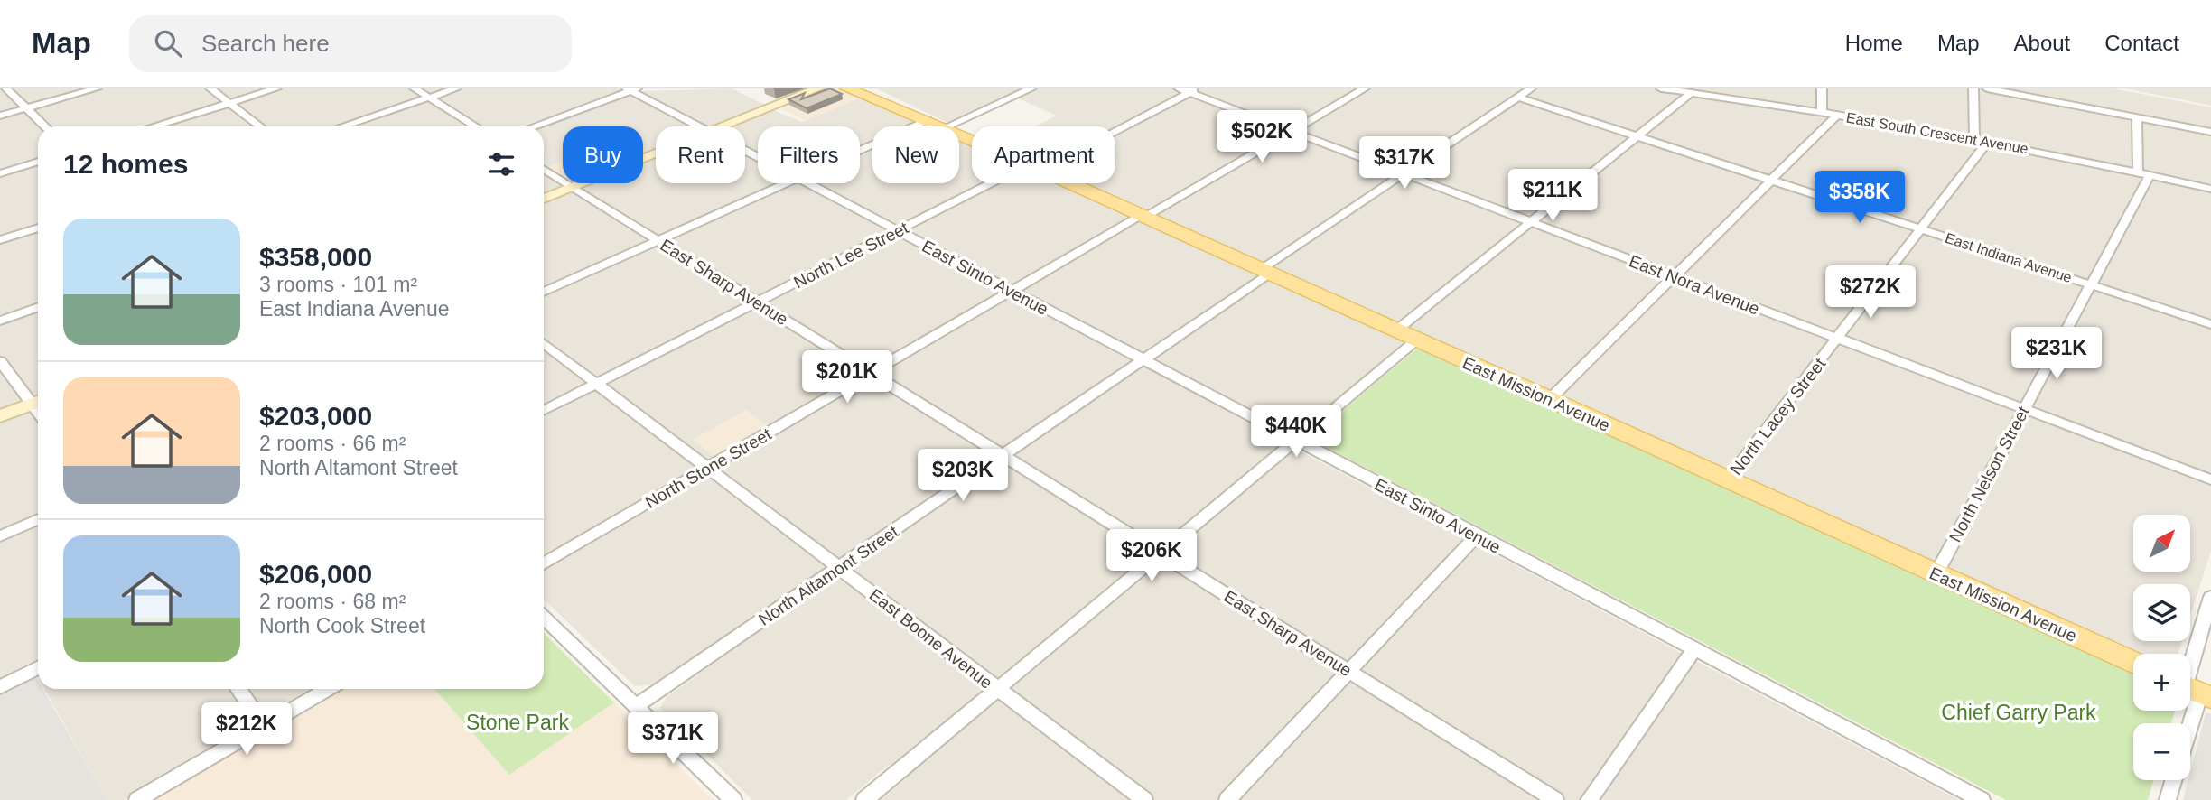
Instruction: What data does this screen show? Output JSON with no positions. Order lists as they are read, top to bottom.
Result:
{
  "streets": {
    "main road": ["East Mission Avenue"],
    "street": [
      "East South Crescent Avenue",
      "North Lee Street",
      "East Indiana Avenue",
      "East Sinto Avenue",
      "East Sharp Avenue",
      "East Nora Avenue",
      "North Lacey Street",
      "North Stone Street",
      "North Nelson Street",
      "North Altamont Street",
      "East Boone Avenue"
    ]
  },
  "crossings": [
    ["East South Crescent Avenue", "North Lacey Street"],
    ["East South Crescent Avenue", "North Nelson Street"],
    ["North Lee Street", "East Sinto Avenue"],
    ["North Lee Street", "East Sharp Avenue"],
    ["North Lee Street", "East Nora Avenue"],
    ["North Lee Street", "East Boone Avenue"],
    ["East Indiana Avenue", "North Lacey Street"],
    ["East Indiana Avenue", "North Nelson Street"],
    ["East Indiana Avenue", "North Altamont Street"],
    ["East Sinto Avenue", "North Stone Street"],
    ["East Sinto Avenue", "North Altamont Street"],
    ["East Sharp Avenue", "North Stone Street"],
    ["East Sharp Avenue", "North Altamont Street"],
    ["East Nora Avenue", "North Lacey Street"],
    ["East Nora Avenue", "North Stone Street"],
    ["East Nora Avenue", "North Nelson Street"],
    ["East Nora Avenue", "North Altamont Street"],
    ["East Mission Avenue", "North Lacey Street"],
    ["East Mission Avenue", "North Stone Street"],
    ["East Mission Avenue", "North Nelson Street"],
    ["East Mission Avenue", "North Altamont Street"],
    ["North Stone Street", "East Boone Avenue"],
    ["North Altamont Street", "East Boone Avenue"]
  ],
  "parks": ["Chief Garry Park", "Stone Park"],
  "north": "top right",
  "page": {
    "header": "Map",
    "search": "Search here",
    "nav": [
      "Home",
      "Map",
      "About",
      "Contact"
    ],
    "price": [
      "$502K",
      "$317K",
      "$211K",
      "$358K",
      "$272K",
      "$231K",
      "$201K",
      "$440K",
      "$203K",
      "$206K",
      "$212K",
      "$371K"
    ],
    "chip": [
      "Buy",
      "Rent",
      "Filters",
      "New",
      "Apartment"
    ],
    "heading": "12 homes",
    "list": [
      {
        "name": "$358,000",
        "note": "3 rooms · 101 m² · East Indiana Avenue"
      },
      {
        "name": "$203,000",
        "note": "2 rooms · 66 m² · North Altamont Street"
      },
      {
        "name": "$206,000",
        "note": "2 rooms · 68 m² · North Cook Street"
      }
    ],
    "map_buttons": ["+", "−"]
  }
}
